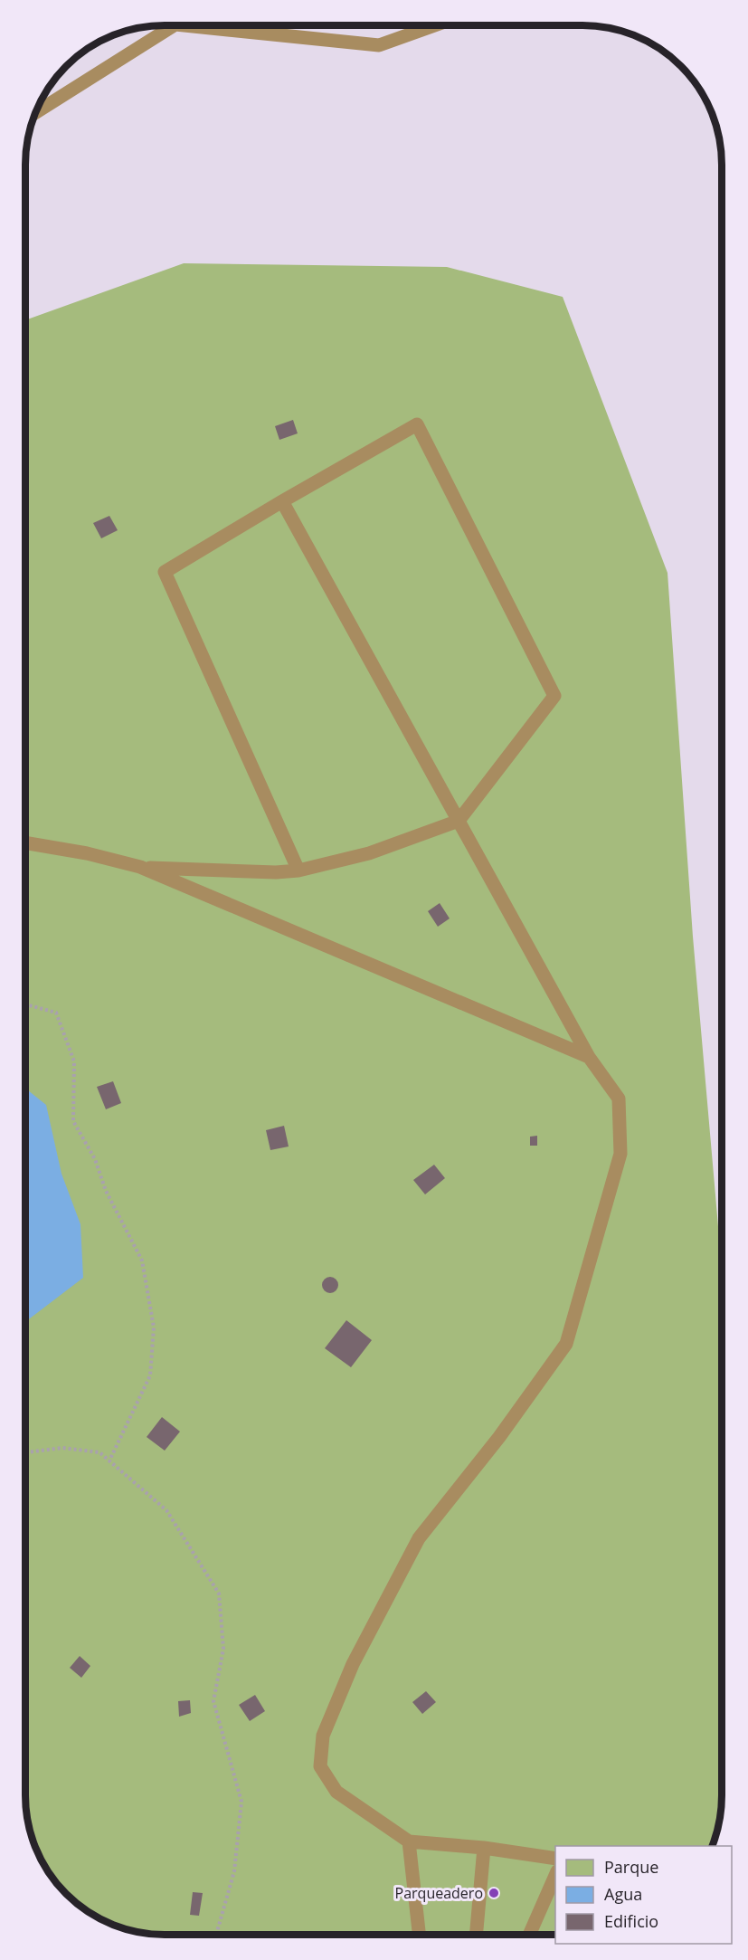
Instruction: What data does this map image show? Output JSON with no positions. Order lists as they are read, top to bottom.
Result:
{
  "places": ["Parqueadero"],
  "legend": ["Parque", "Agua", "Edificio"]
}
